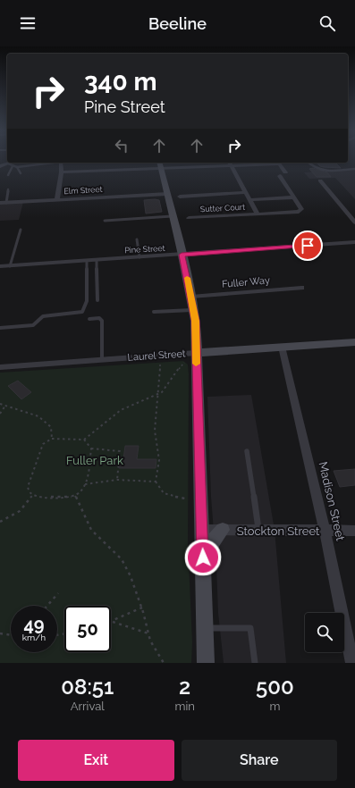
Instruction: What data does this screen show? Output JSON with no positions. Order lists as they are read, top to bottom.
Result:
{
  "streets": {
    "main road": ["Laurel Street"],
    "street": [
      "Elm Street",
      "Sutter Court",
      "Pine Street",
      "Fuller Way",
      "Madison Street",
      "Stockton Street"
    ]
  },
  "crossings": [
    ["Laurel Street", "Madison Street"],
    ["Madison Street", "Stockton Street"]
  ],
  "parks": ["Fuller Park"],
  "page": {
    "header": "Beeline",
    "turn": ["340 m", "Pine Street"],
    "speed": "49 km/h",
    "limit": "50",
    "eta": [
      "08:51",
      "Arrival",
      "2",
      "min",
      "500",
      "m"
    ],
    "buttons": ["Exit", "Share"]
  }
}
